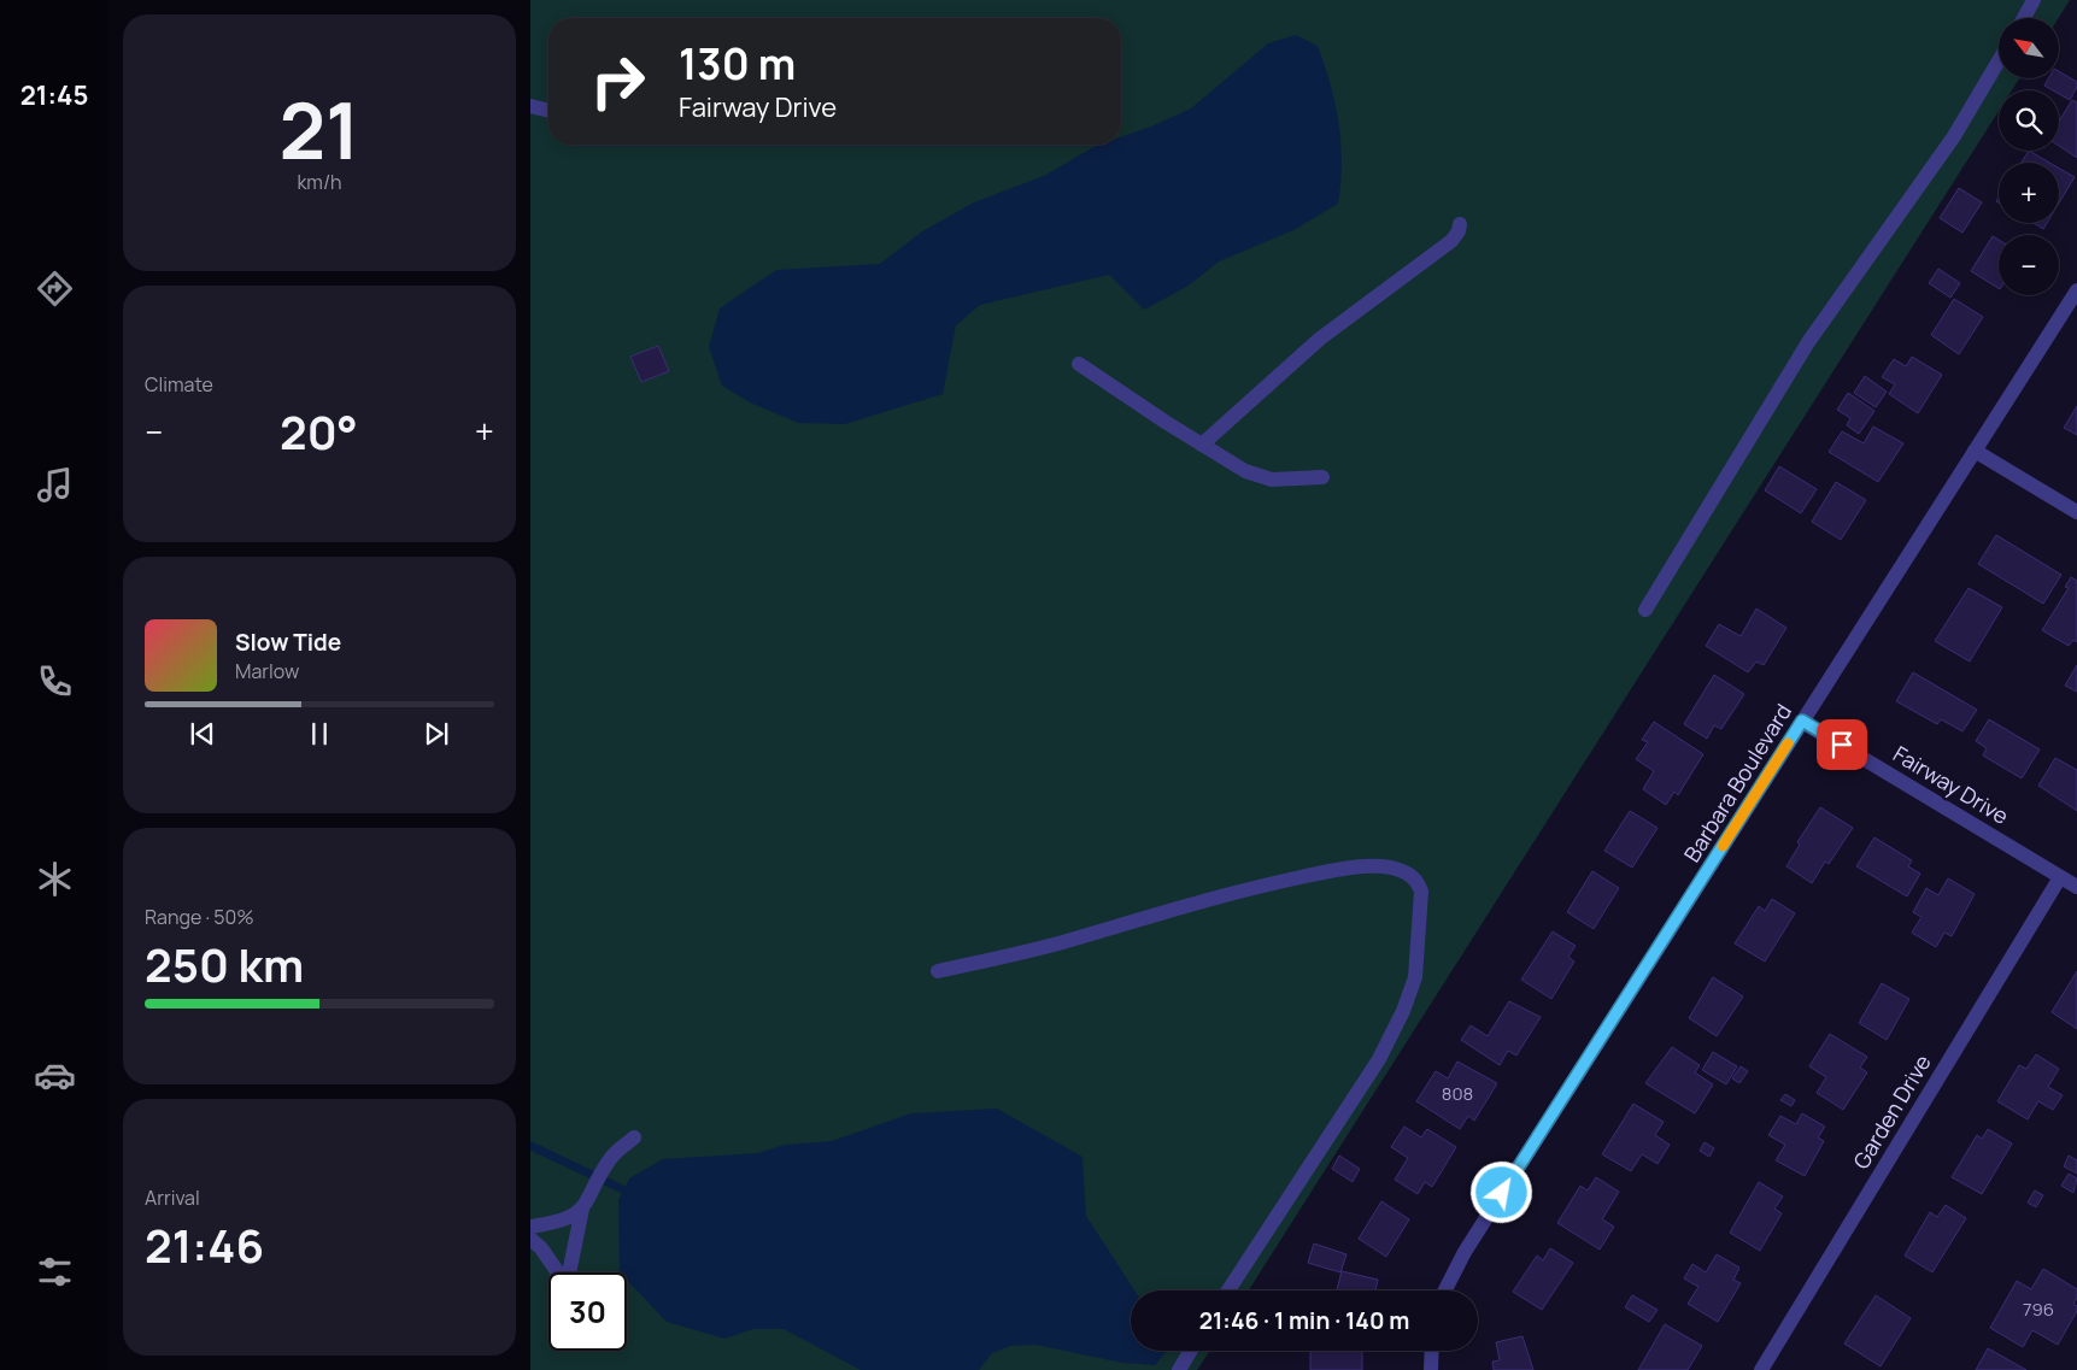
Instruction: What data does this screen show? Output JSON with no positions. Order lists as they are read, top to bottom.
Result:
{
  "streets": {
    "street": ["Barbara Boulevard", "Fairway Drive", "Garden Drive"]
  },
  "crossings": [
    ["Barbara Boulevard", "Fairway Drive"],
    ["Fairway Drive", "Garden Drive"]
  ],
  "house_numbers": ["808", "796"],
  "north": "top left",
  "page": {
    "tabs": "21:45",
    "tile": [
      ["21", "km/h"],
      "Climate",
      ["Range · 50%", "250 km"],
      ["Arrival", "21:46"]
    ],
    "map_buttons": ["+", "−"],
    "turn": ["130 m", "Fairway Drive"],
    "heat": ["−", "20°", "+"],
    "song": ["Slow Tide", "Marlow"],
    "limit": "30",
    "trip": "21:46 · 1 min · 140 m"
  }
}
